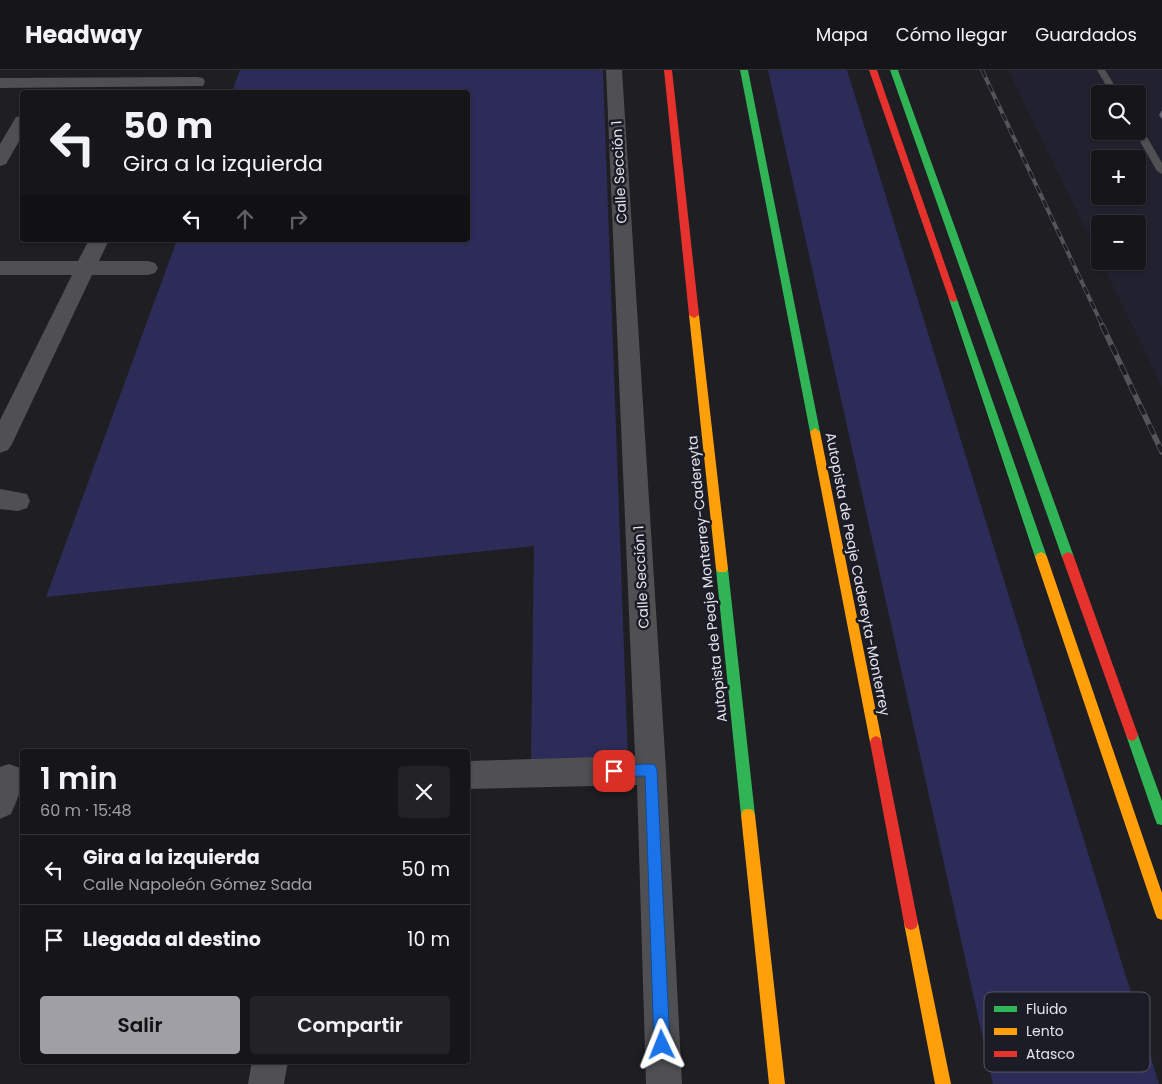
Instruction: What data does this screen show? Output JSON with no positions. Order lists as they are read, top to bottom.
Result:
{
  "streets": {
    "main road": ["Autopista de Peaje Cadereyta-Monterrey", "Autopista de Peaje Monterrey-Cadereyta"],
    "street": ["Calle Sección 1"]
  },
  "legend": ["Fluido", "Lento", "Atasco"],
  "page": {
    "header": "Headway",
    "nav": ["Mapa", "Cómo llegar", "Guardados"],
    "map_buttons": ["+", "−"],
    "turn": ["50 m", "Gira a la izquierda"],
    "heading": ["1 min", "60 m · 15:48"],
    "list": [
      {
        "name": "Gira a la izquierda",
        "note": "Calle Napoleón Gómez Sada",
        "value": "50 m"
      },
      {
        "name": "Llegada al destino",
        "value": "10 m"
      }
    ],
    "buttons": ["Salir", "Compartir"]
  }
}
